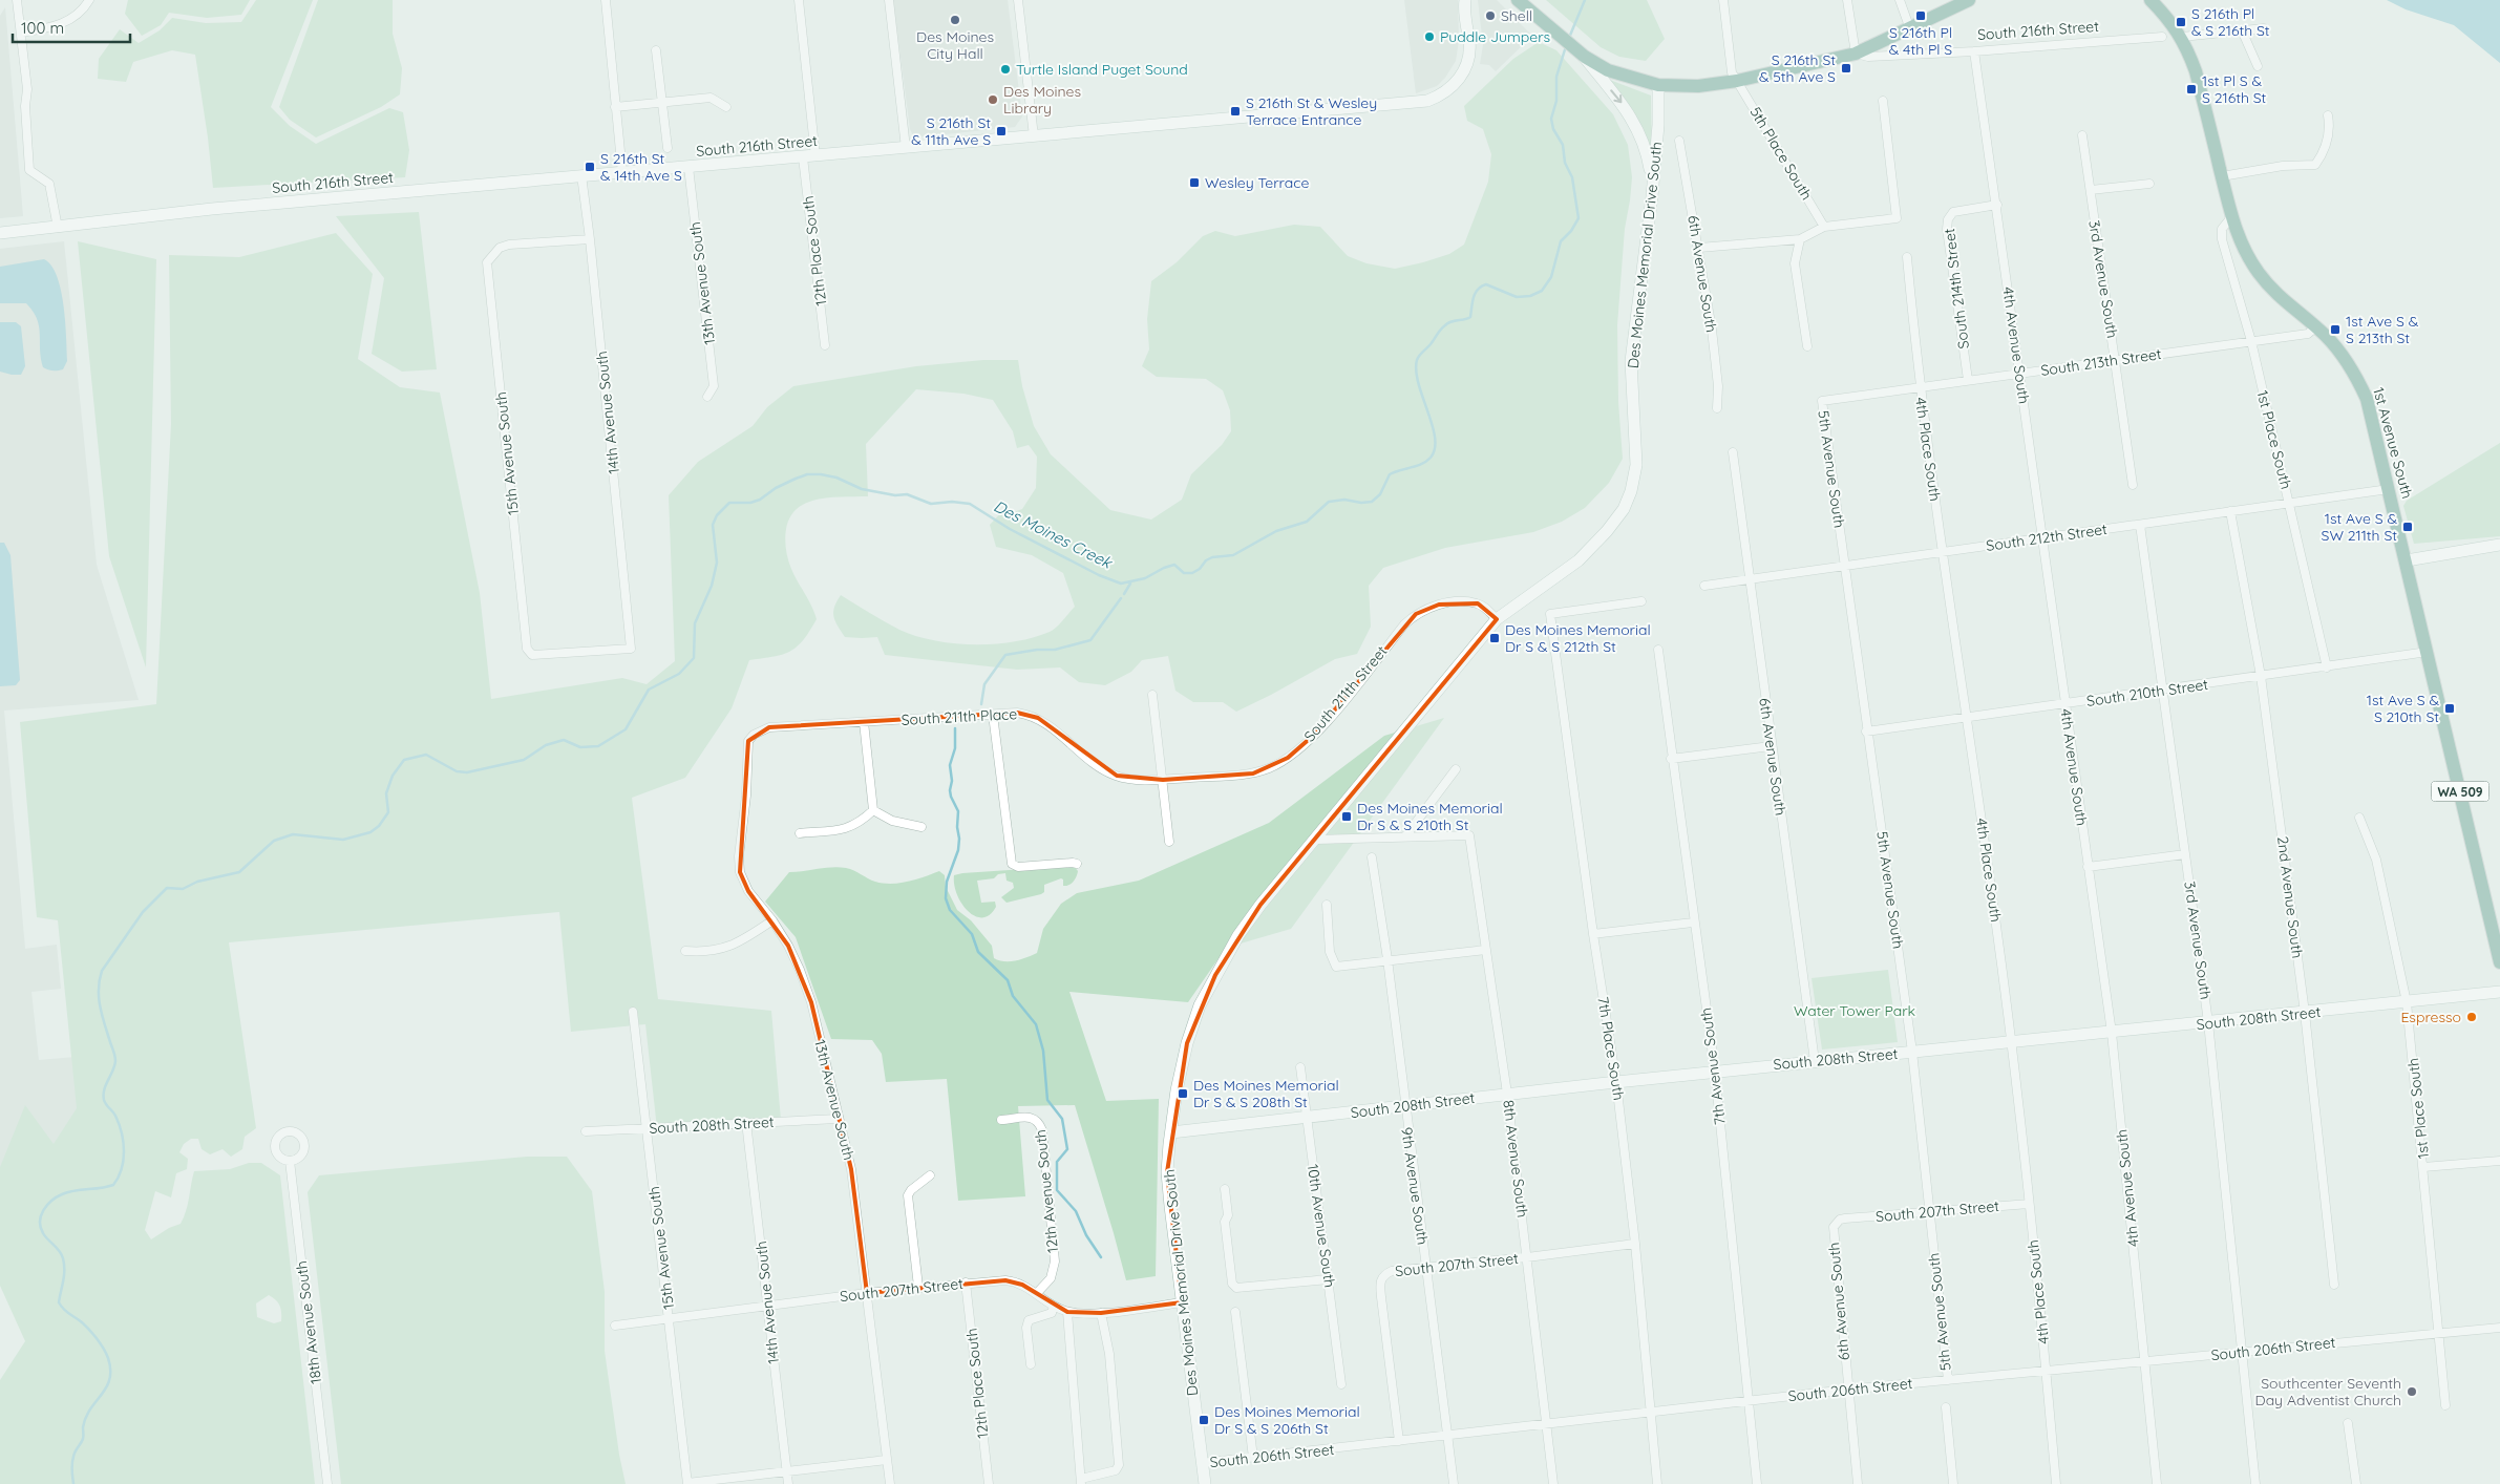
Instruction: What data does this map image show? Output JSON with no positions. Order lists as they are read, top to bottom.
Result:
{
  "streets": {
    "main road": [
      "South 216th Street",
      "Des Moines Memorial Drive South",
      "1st Avenue South",
      "WA 509",
      "South 208th Street"
    ],
    "street": [
      "5th Place South",
      "12th Place South",
      "6th Avenue South",
      "3rd Avenue South",
      "13th Avenue South",
      "South 214th Street",
      "4th Avenue South",
      "South 213th Street",
      "14th Avenue South",
      "1st Place South",
      "4th Place South",
      "15th Avenue South",
      "5th Avenue South",
      "South 212th Street",
      "South 210th Street",
      "South 211th Street",
      "South 211th Place",
      "2nd Avenue South",
      "7th Place South",
      "7th Avenue South",
      "8th Avenue South",
      "9th Avenue South",
      "12th Avenue South",
      "South 207th Street",
      "10th Avenue South",
      "18th Avenue South",
      "South 206th Street"
    ]
  },
  "crossings": [
    ["South 216th Street", "5th Place South"],
    ["South 216th Street", "12th Place South"],
    ["South 216th Street", "Des Moines Memorial Drive South"],
    ["South 216th Street", "13th Avenue South"],
    ["South 216th Street", "4th Avenue South"],
    ["South 216th Street", "14th Avenue South"],
    ["12th Place South", "South 207th Street"],
    ["Des Moines Memorial Drive South", "South 211th Street"],
    ["Des Moines Memorial Drive South", "South 208th Street"],
    ["Des Moines Memorial Drive South", "South 207th Street"],
    ["Des Moines Memorial Drive South", "South 206th Street"],
    ["6th Avenue South", "South 212th Street"],
    ["6th Avenue South", "South 208th Street"],
    ["6th Avenue South", "South 207th Street"],
    ["6th Avenue South", "South 206th Street"],
    ["3rd Avenue South", "South 213th Street"],
    ["3rd Avenue South", "South 212th Street"],
    ["3rd Avenue South", "South 210th Street"],
    ["3rd Avenue South", "South 208th Street"],
    ["3rd Avenue South", "South 206th Street"],
    ["13th Avenue South", "South 211th Place"],
    ["13th Avenue South", "South 208th Street"],
    ["13th Avenue South", "South 207th Street"],
    ["South 214th Street", "4th Avenue South"],
    ["South 214th Street", "South 213th Street"],
    ["4th Avenue South", "South 213th Street"],
    ["4th Avenue South", "South 212th Street"],
    ["4th Avenue South", "South 210th Street"],
    ["4th Avenue South", "South 208th Street"],
    ["4th Avenue South", "South 206th Street"],
    ["South 213th Street", "1st Place South"],
    ["South 213th Street", "1st Avenue South"],
    ["South 213th Street", "4th Place South"],
    ["South 213th Street", "5th Avenue South"],
    ["14th Avenue South", "15th Avenue South"],
    ["14th Avenue South", "South 208th Street"],
    ["14th Avenue South", "South 207th Street"],
    ["1st Place South", "1st Avenue South"],
    ["1st Place South", "South 212th Street"],
    ["1st Place South", "South 210th Street"],
    ["1st Place South", "South 208th Street"],
    ["1st Place South", "South 206th Street"],
    ["1st Avenue South", "South 212th Street"],
    ["1st Avenue South", "South 210th Street"],
    ["1st Avenue South", "WA 509"],
    ["4th Place South", "South 212th Street"],
    ["4th Place South", "South 210th Street"],
    ["4th Place South", "South 208th Street"],
    ["4th Place South", "South 207th Street"],
    ["4th Place South", "South 206th Street"],
    ["15th Avenue South", "South 208th Street"],
    ["15th Avenue South", "South 207th Street"],
    ["5th Avenue South", "South 212th Street"],
    ["5th Avenue South", "South 210th Street"],
    ["5th Avenue South", "South 208th Street"],
    ["5th Avenue South", "South 207th Street"],
    ["5th Avenue South", "South 206th Street"],
    ["South 212th Street", "2nd Avenue South"],
    ["South 210th Street", "2nd Avenue South"],
    ["South 211th Street", "South 211th Place"],
    ["2nd Avenue South", "South 208th Street"],
    ["South 208th Street", "7th Place South"],
    ["South 208th Street", "7th Avenue South"],
    ["South 208th Street", "8th Avenue South"],
    ["South 208th Street", "9th Avenue South"],
    ["South 208th Street", "10th Avenue South"],
    ["7th Place South", "South 207th Street"],
    ["7th Place South", "South 206th Street"],
    ["7th Avenue South", "South 206th Street"],
    ["8th Avenue South", "South 207th Street"],
    ["8th Avenue South", "South 206th Street"],
    ["9th Avenue South", "South 207th Street"],
    ["9th Avenue South", "South 206th Street"],
    ["12th Avenue South", "South 207th Street"],
    ["South 207th Street", "South 206th Street"]
  ],
  "water": ["Des Moines Creek"],
  "parks": ["Water Tower Park"],
  "places": {
    "other": [
      "Shell",
      "Des Moines City Hall",
      "Puddle Jumpers",
      "Turtle Island Puget Sound",
      "Des Moines Library",
      "Espresso",
      "Southcenter Seventh Day Adventist Church"
    ],
    "transit": [
      "S 216th Pl & 4th Pl S",
      "S 216th Pl & S 216th St",
      "S 216th St & 5th Ave S",
      "1st Pl S & S 216th St",
      "S 216th St & Wesley Terrace Entrance",
      "S 216th St & 11th Ave S",
      "S 216th St & 14th Ave S",
      "Wesley Terrace",
      "1st Ave S & S 213th St",
      "1st Ave S & SW 211th St",
      "Des Moines Memorial Dr S & S 212th St",
      "1st Ave S & S 210th St",
      "Des Moines Memorial Dr S & S 210th St",
      "Des Moines Memorial Dr S & S 208th St",
      "Des Moines Memorial Dr S & S 206th St"
    ]
  },
  "scale_bar": "100 m"
}
